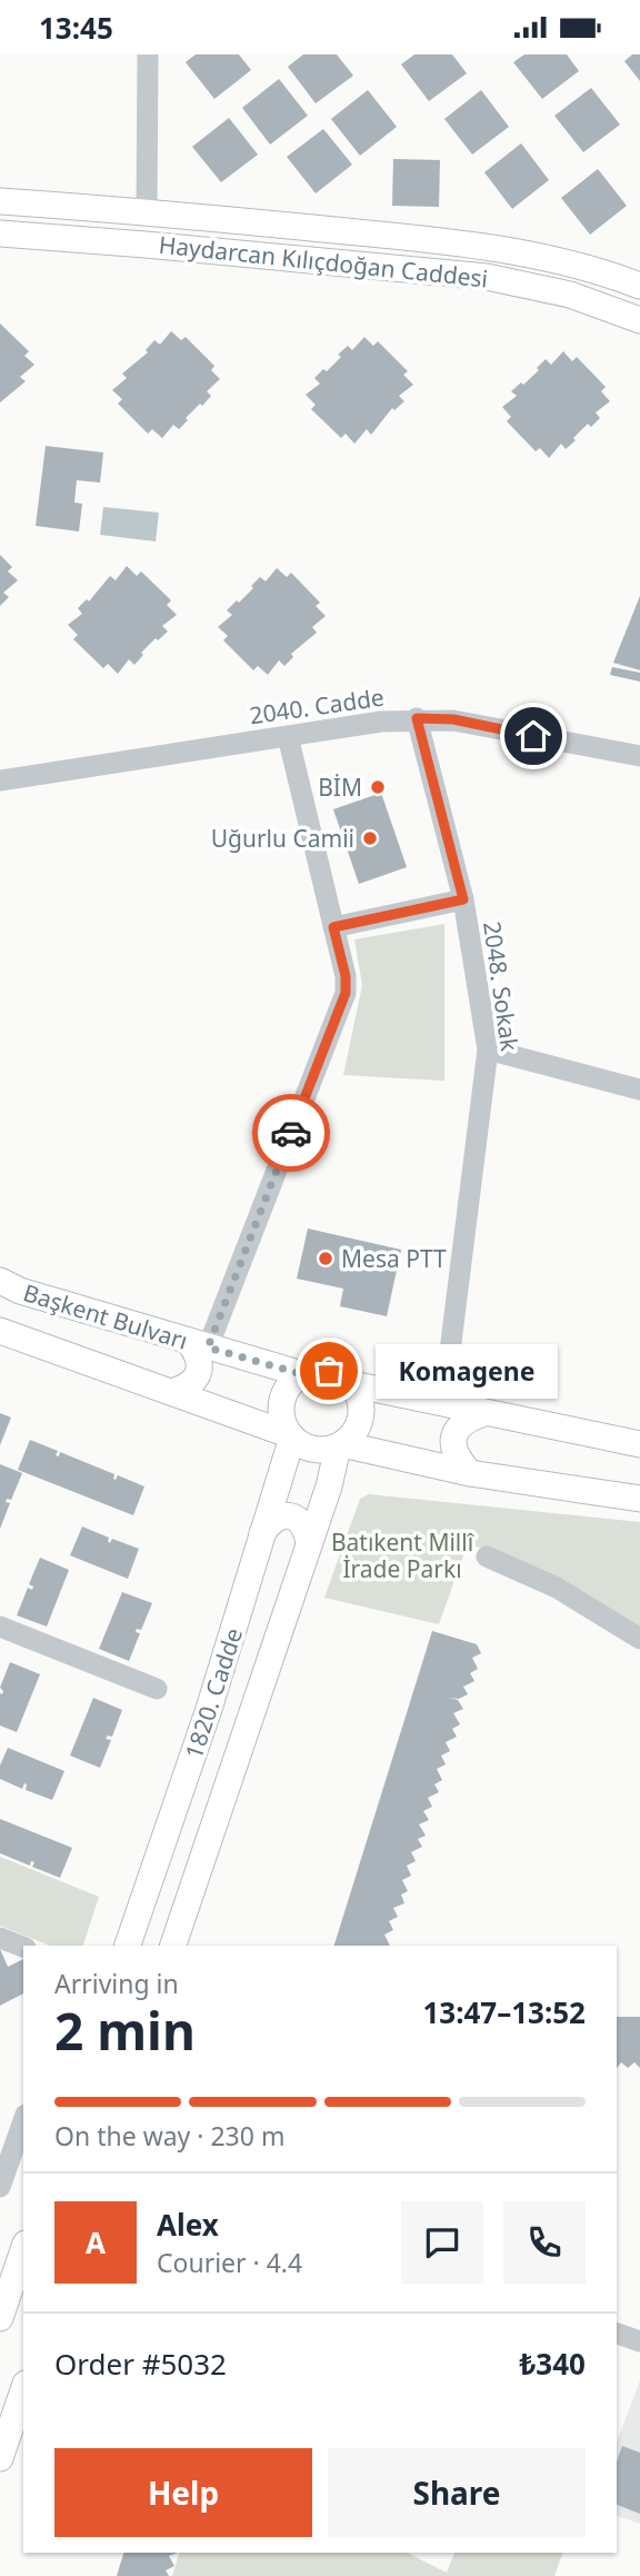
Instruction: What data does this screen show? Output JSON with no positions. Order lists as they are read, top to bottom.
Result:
{
  "streets": {
    "main road": ["Haydarcan Kılıçdoğan Caddesi", "Başkent Bulvarı", "1820. Cadde"],
    "street": ["2040. Cadde", "2048. Sokak"]
  },
  "crossings": [
    ["2040. Cadde", "2048. Sokak"],
    ["Başkent Bulvarı", "1820. Cadde"]
  ],
  "parks": ["Batıkent Millî İrade Parkı"],
  "places": [
    "BİM",
    "Uğurlu Camii",
    "Mesa PTT",
    "Komagene"
  ],
  "page": {
    "status": "13:45",
    "bubble": "Komagene",
    "heading": ["2 min", "Arriving in", "13:47–13:52"],
    "panel": [
      "Alex",
      "Courier · 4.4",
      "Order #5032",
      "₺340"
    ],
    "bar": "On the way · 230 m",
    "round": "A",
    "buttons": ["Help", "Share"]
  }
}
